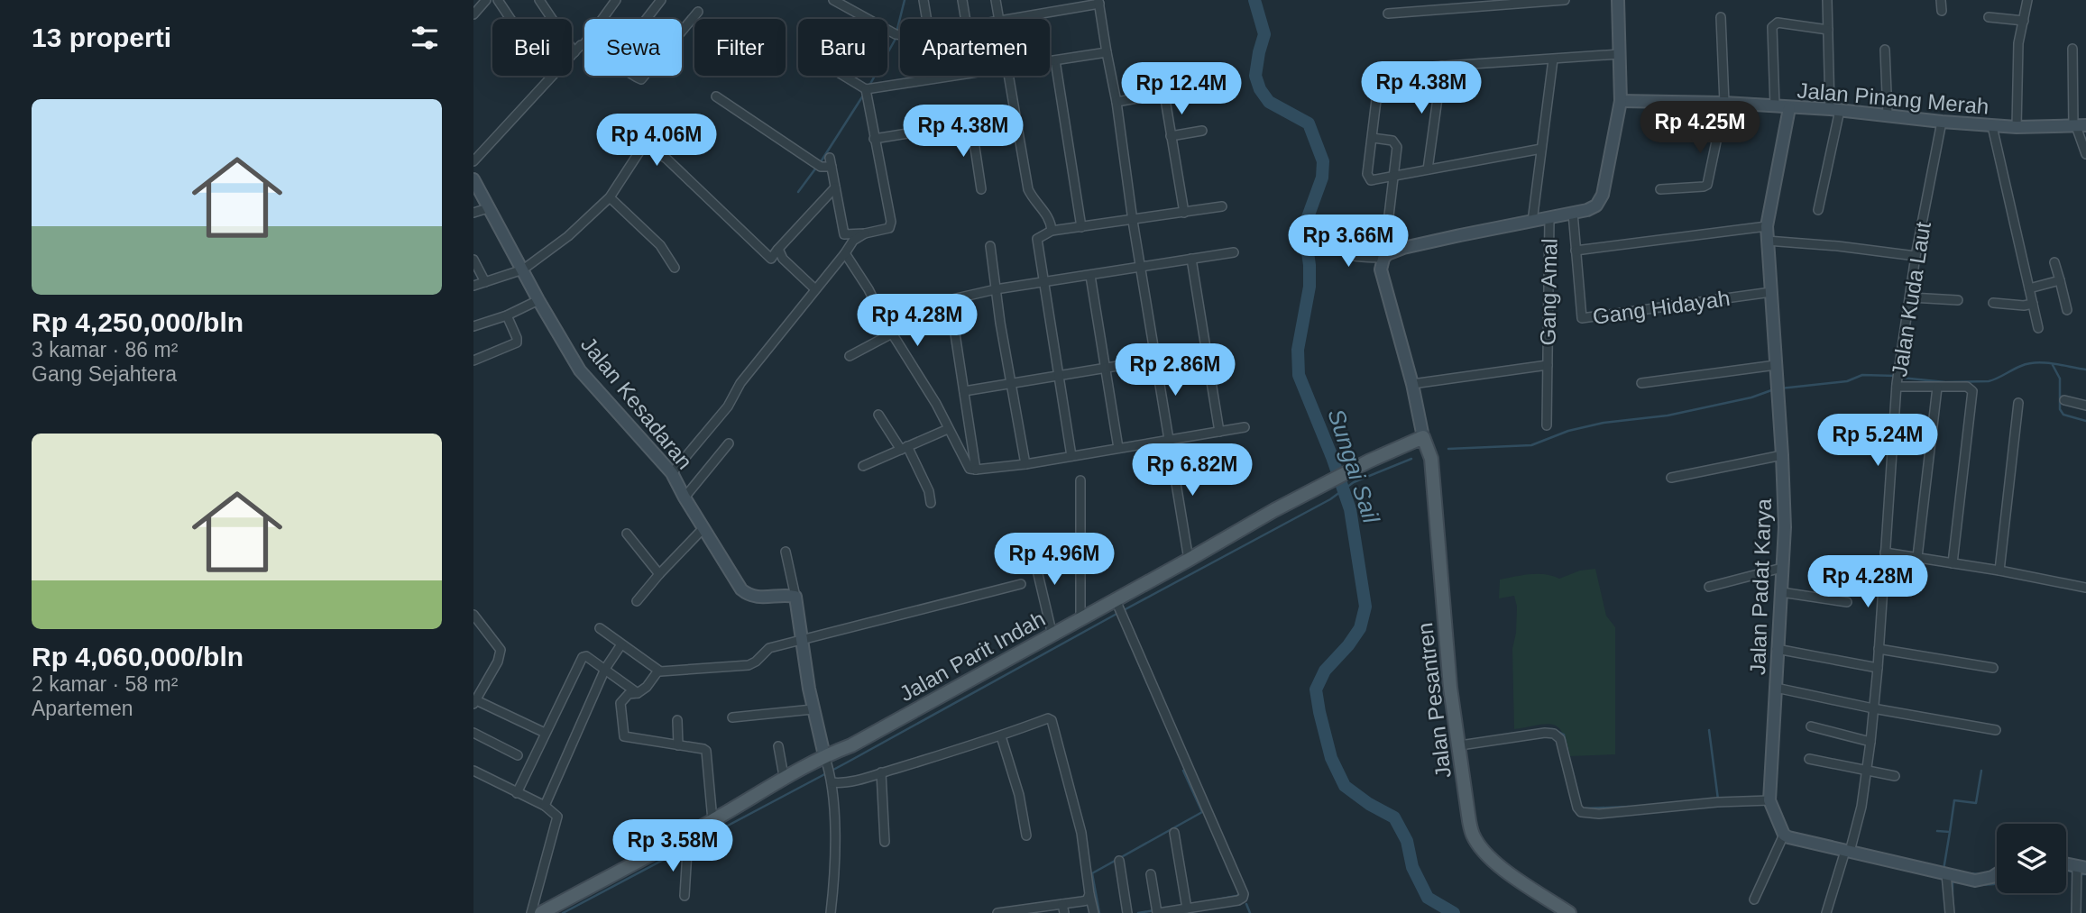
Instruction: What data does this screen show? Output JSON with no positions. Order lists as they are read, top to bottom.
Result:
{
  "streets": {
    "main road": ["Jalan Parit Indah", "Jalan Pesantren"],
    "street": [
      "Jalan Pinang Merah",
      "Gang Amal",
      "Jalan Kuda Laut",
      "Gang Hidayah",
      "Jalan Kesadaran",
      "Jalan Padat Karya"
    ]
  },
  "crossings": [
    ["Jalan Pinang Merah", "Jalan Kuda Laut"],
    ["Jalan Pinang Merah", "Jalan Padat Karya"],
    ["Gang Hidayah", "Jalan Padat Karya"],
    ["Jalan Parit Indah", "Jalan Pesantren"]
  ],
  "water": ["Sungai Sail"],
  "page": {
    "heading": "13 properti",
    "chip": [
      "Beli",
      "Sewa",
      "Filter",
      "Baru",
      "Apartemen"
    ],
    "price": [
      "Rp 4.38M",
      "Rp 12.4M",
      "Rp 4.25M",
      "Rp 4.38M",
      "Rp 4.06M",
      "Rp 3.66M",
      "Rp 4.28M",
      "Rp 2.86M",
      "Rp 5.24M",
      "Rp 6.82M",
      "Rp 4.96M",
      "Rp 4.28M",
      "Rp 3.58M"
    ],
    "list": [
      {
        "name": "Rp 4,250,000/bln",
        "note": "3 kamar · 86 m² · Gang Sejahtera"
      },
      {
        "name": "Rp 4,060,000/bln",
        "note": "2 kamar · 58 m² · Apartemen"
      }
    ]
  }
}
